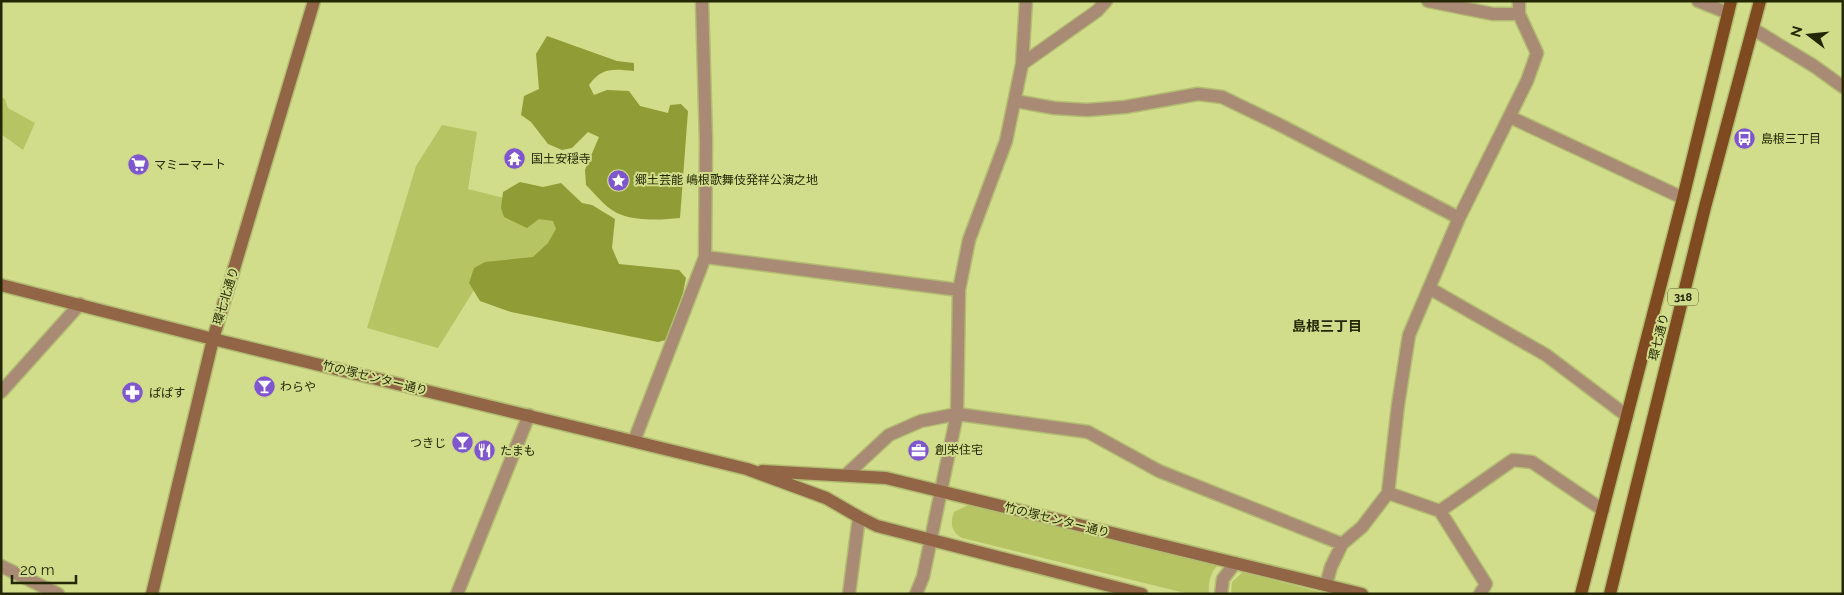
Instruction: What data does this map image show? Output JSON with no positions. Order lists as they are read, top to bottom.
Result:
{
  "streets": {
    "main road": ["318", "環七通り"],
    "street": ["環七北通り", "竹の塚センター通り"]
  },
  "crossings": [
    ["環七北通り", "竹の塚センター通り"]
  ],
  "districts": ["島根三丁目"],
  "places": {
    "bus stop": ["島根三丁目"],
    "temple": ["国土安穏寺"],
    "supermarket": ["マミーマート"],
    "place": ["郷土芸能 嶋根歌舞伎発祥公演之地"],
    "bar": ["わらや", "つきじ"],
    "pharmacy": ["ぱぱす"],
    "office": ["創栄住宅"],
    "restaurant": ["たまも"]
  },
  "scale_bar": "20 m",
  "north": "left"
}
